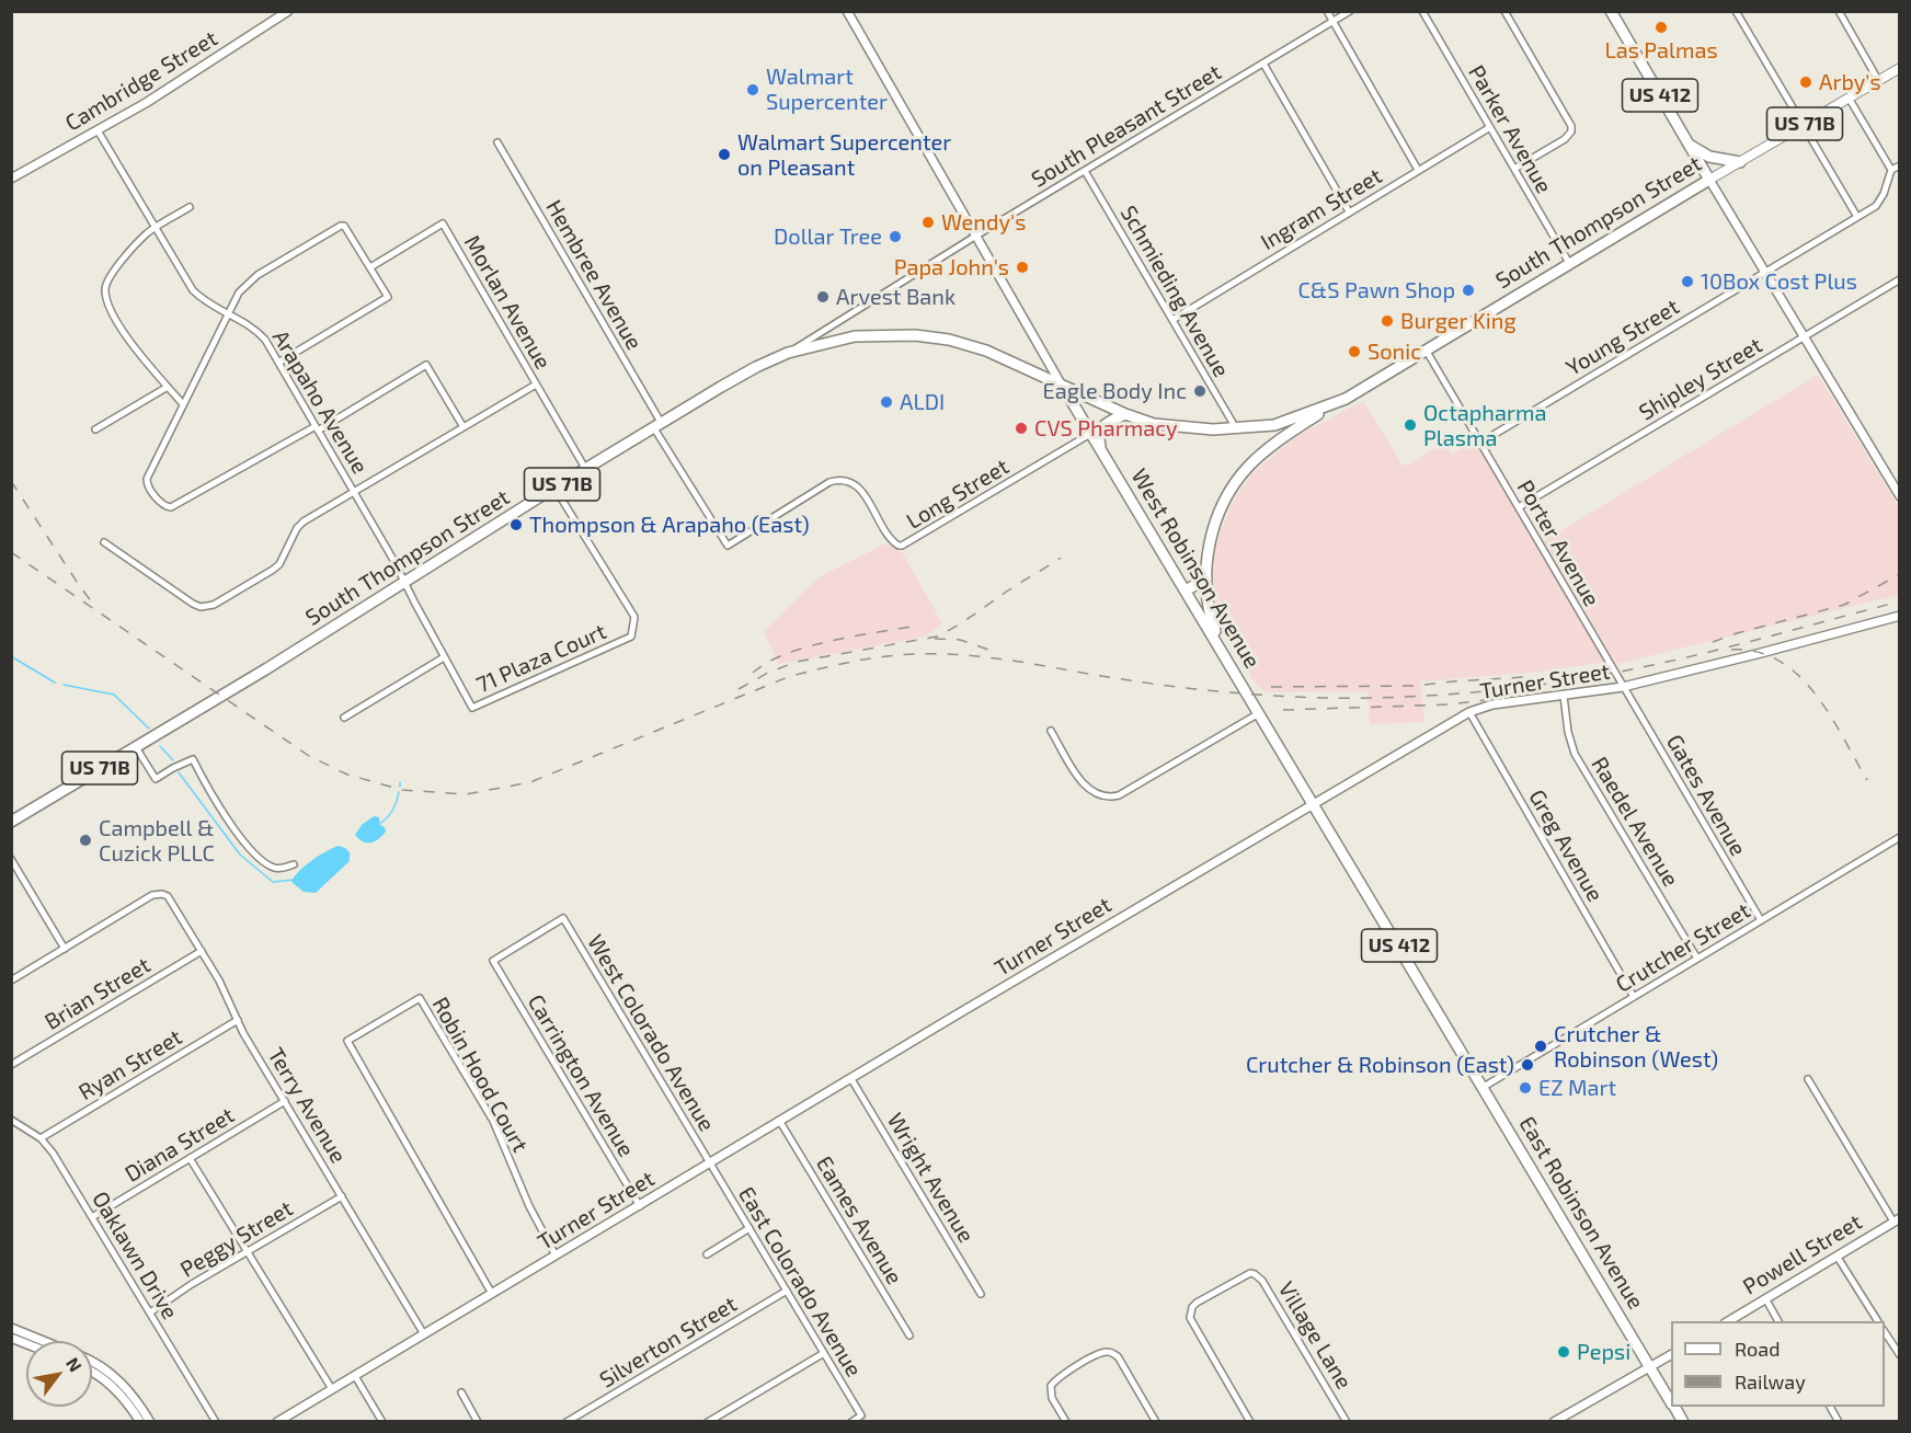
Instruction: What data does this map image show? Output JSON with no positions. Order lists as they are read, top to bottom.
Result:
{
  "streets": {
    "highway": [
      "US 412",
      "US 71B",
      "South Thompson Street",
      "West Robinson Avenue",
      "East Robinson Avenue"
    ],
    "street": [
      "Cambridge Street",
      "South Pleasant Street",
      "Parker Avenue",
      "Ingram Street",
      "Hembree Avenue",
      "Schmieding Avenue",
      "Morlan Avenue",
      "Young Street",
      "Shipley Street",
      "Arapaho Avenue",
      "Long Street",
      "Porter Avenue",
      "71 Plaza Court",
      "Turner Street",
      "Gates Avenue",
      "Raedel Avenue",
      "Greg Avenue",
      "Crutcher Street",
      "Brian Street",
      "West Colorado Avenue",
      "Ryan Street",
      "Robin Hood Court",
      "Carrington Avenue",
      "Terry Avenue",
      "Diana Street",
      "Wright Avenue",
      "Eames Avenue",
      "Peggy Street",
      "Powell Street",
      "Oaklawn Drive",
      "East Colorado Avenue",
      "Village Lane",
      "Silverton Street"
    ]
  },
  "crossings": [
    ["Cambridge Street", "Arapaho Avenue"],
    ["US 412", "South Thompson Street"],
    ["US 412", "West Robinson Avenue"],
    ["South Pleasant Street", "South Thompson Street"],
    ["South Pleasant Street", "Schmieding Avenue"],
    ["South Pleasant Street", "West Robinson Avenue"],
    ["Parker Avenue", "Ingram Street"],
    ["Parker Avenue", "South Thompson Street"],
    ["Ingram Street", "Schmieding Avenue"],
    ["South Thompson Street", "Hembree Avenue"],
    ["South Thompson Street", "Schmieding Avenue"],
    ["South Thompson Street", "Morlan Avenue"],
    ["South Thompson Street", "Arapaho Avenue"],
    ["South Thompson Street", "Porter Avenue"],
    ["South Thompson Street", "West Robinson Avenue"],
    ["South Thompson Street", "71 Plaza Court"],
    ["Hembree Avenue", "Long Street"],
    ["Young Street", "Porter Avenue"],
    ["Shipley Street", "Porter Avenue"],
    ["Arapaho Avenue", "71 Plaza Court"],
    ["Long Street", "West Robinson Avenue"],
    ["Porter Avenue", "Turner Street"],
    ["Porter Avenue", "Gates Avenue"],
    ["West Robinson Avenue", "Turner Street"],
    ["West Robinson Avenue", "East Robinson Avenue"],
    ["Turner Street", "Gates Avenue"],
    ["Turner Street", "Raedel Avenue"],
    ["Turner Street", "Greg Avenue"],
    ["Turner Street", "West Colorado Avenue"],
    ["Turner Street", "Robin Hood Court"],
    ["Turner Street", "Carrington Avenue"],
    ["Turner Street", "Terry Avenue"],
    ["Turner Street", "Wright Avenue"],
    ["Turner Street", "East Robinson Avenue"],
    ["Turner Street", "Eames Avenue"],
    ["Turner Street", "East Colorado Avenue"],
    ["Gates Avenue", "Crutcher Street"],
    ["Raedel Avenue", "Crutcher Street"],
    ["Greg Avenue", "Crutcher Street"],
    ["Crutcher Street", "East Robinson Avenue"],
    ["Brian Street", "Terry Avenue"],
    ["West Colorado Avenue", "Carrington Avenue"],
    ["West Colorado Avenue", "East Colorado Avenue"],
    ["Ryan Street", "Terry Avenue"],
    ["Ryan Street", "Oaklawn Drive"],
    ["Terry Avenue", "Diana Street"],
    ["Terry Avenue", "Peggy Street"],
    ["Diana Street", "Oaklawn Drive"],
    ["Peggy Street", "Oaklawn Drive"],
    ["East Colorado Avenue", "Silverton Street"]
  ],
  "places": [
    "Las Palmas",
    "Arby's",
    "Walmart Supercenter",
    "Walmart Supercenter on Pleasant",
    "Wendy's",
    "Dollar Tree",
    "Papa John's",
    "10Box Cost Plus",
    "C&S Pawn Shop",
    "Arvest Bank",
    "Burger King",
    "Sonic",
    "Eagle Body Inc",
    "ALDI",
    "Octapharma Plasma",
    "CVS Pharmacy",
    "Thompson & Arapaho (East)",
    "Campbell & Cuzick PLLC",
    "Crutcher & Robinson (West)",
    "Crutcher & Robinson (East)",
    "EZ Mart",
    "Pepsi"
  ],
  "legend": ["Road", "Railway"],
  "north": "top right"
}
